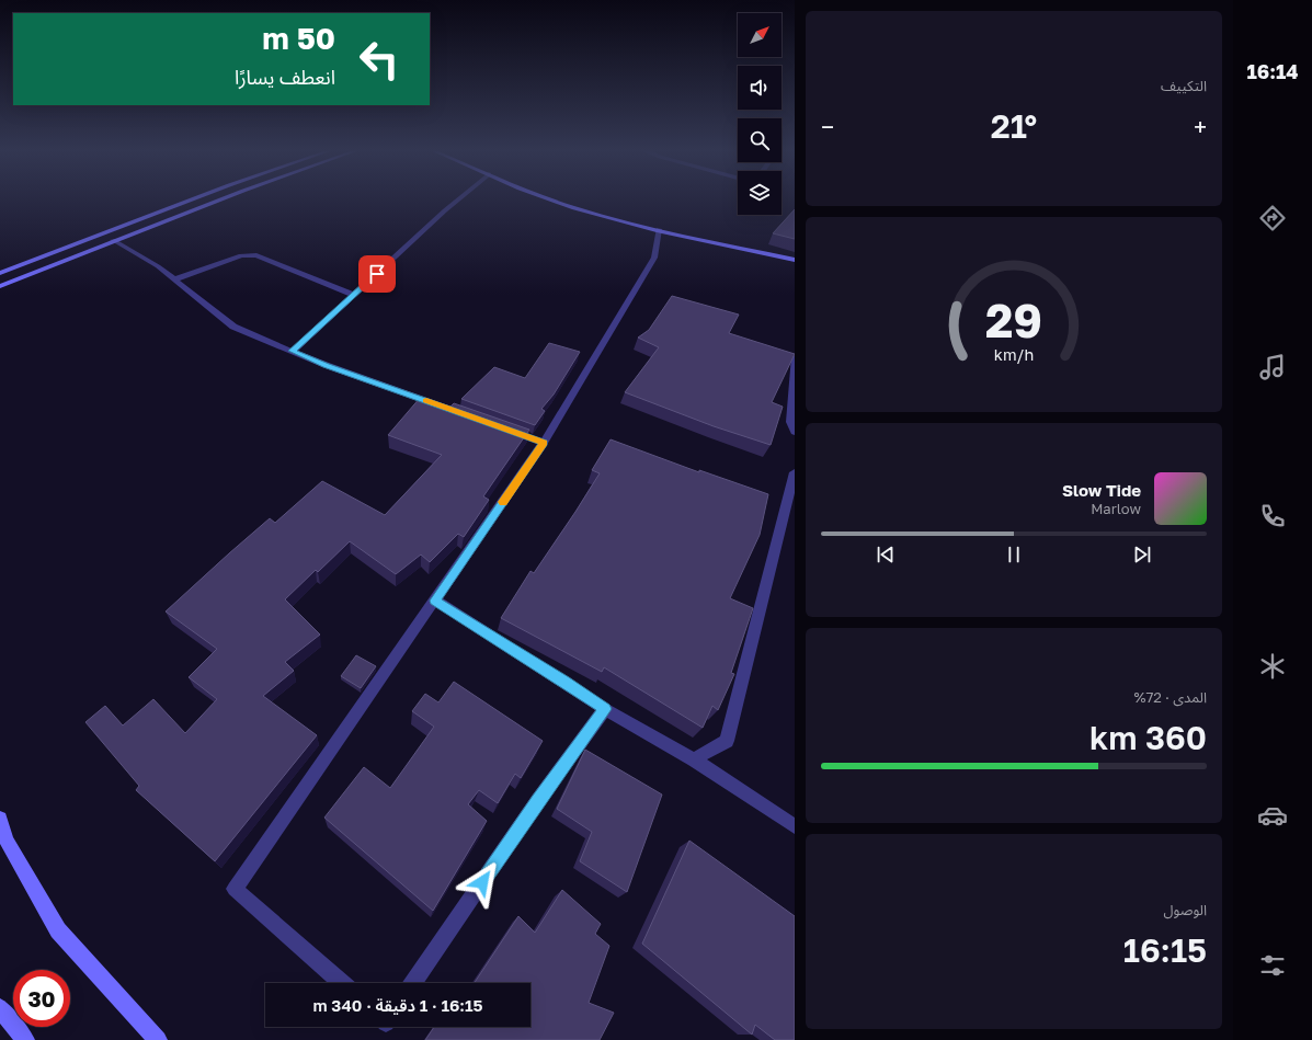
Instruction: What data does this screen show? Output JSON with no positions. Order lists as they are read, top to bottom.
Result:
{
  "north": "top right",
  "page": {
    "tabs": "16:14",
    "tile": [
      "التكييف",
      ["المدى · 72%", "360 km"],
      ["الوصول", "16:15"]
    ],
    "turn": ["50 m", "انعطف يسارًا"],
    "heat": ["−", "21°", "+"],
    "song": ["Slow Tide", "Marlow"],
    "limit": "30",
    "trip": "16:15 · 1 دقيقة · 340 m",
    "gauge": ["29", "km/h"]
  }
}
